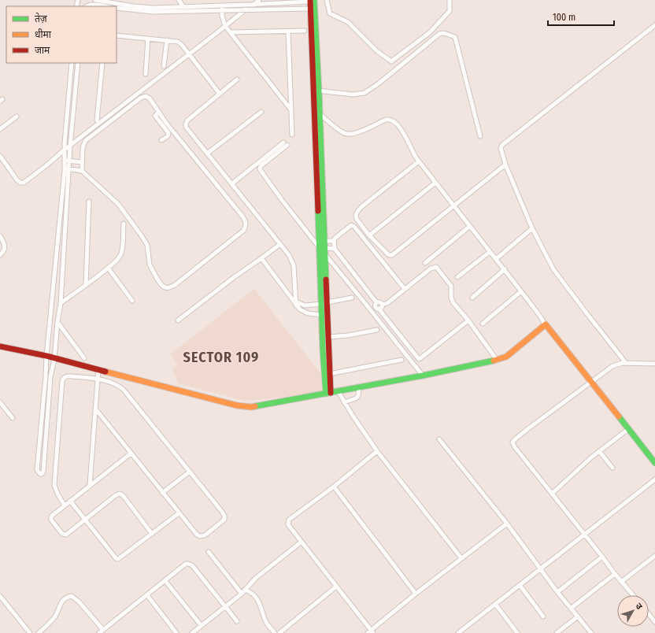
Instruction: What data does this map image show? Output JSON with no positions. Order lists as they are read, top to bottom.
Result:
{
  "districts": ["SECTOR 109"],
  "legend": ["तेज़", "धीमा", "जाम"],
  "scale_bar": "100 m",
  "north": "top right"
}
